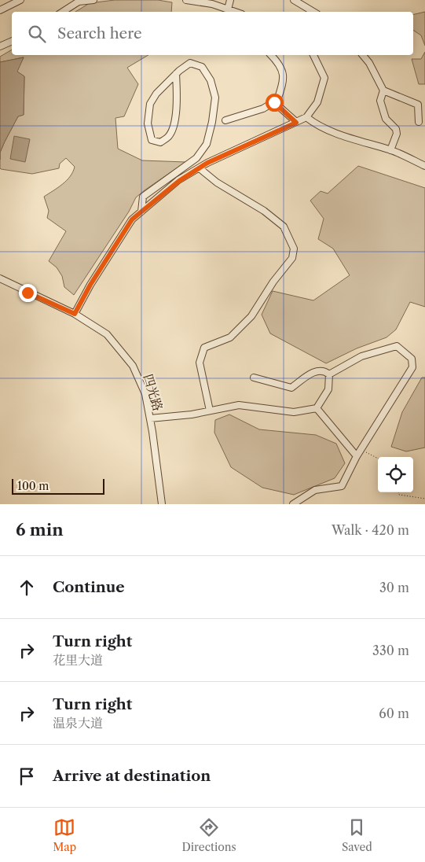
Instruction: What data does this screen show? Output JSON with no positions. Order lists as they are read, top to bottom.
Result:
{
  "streets": {
    "street": ["四光路"]
  },
  "scale_bar": "100 m",
  "page": {
    "search": "Search here",
    "scale": "100 m",
    "heading": ["6 min", "Walk · 420 m"],
    "list": [
      ["Continue", "30 m"],
      ["Turn right", "花里大道", "330 m"],
      ["Turn right", "温泉大道", "60 m"],
      "Arrive at destination"
    ],
    "nav": ["Map", "Directions", "Saved"]
  }
}
